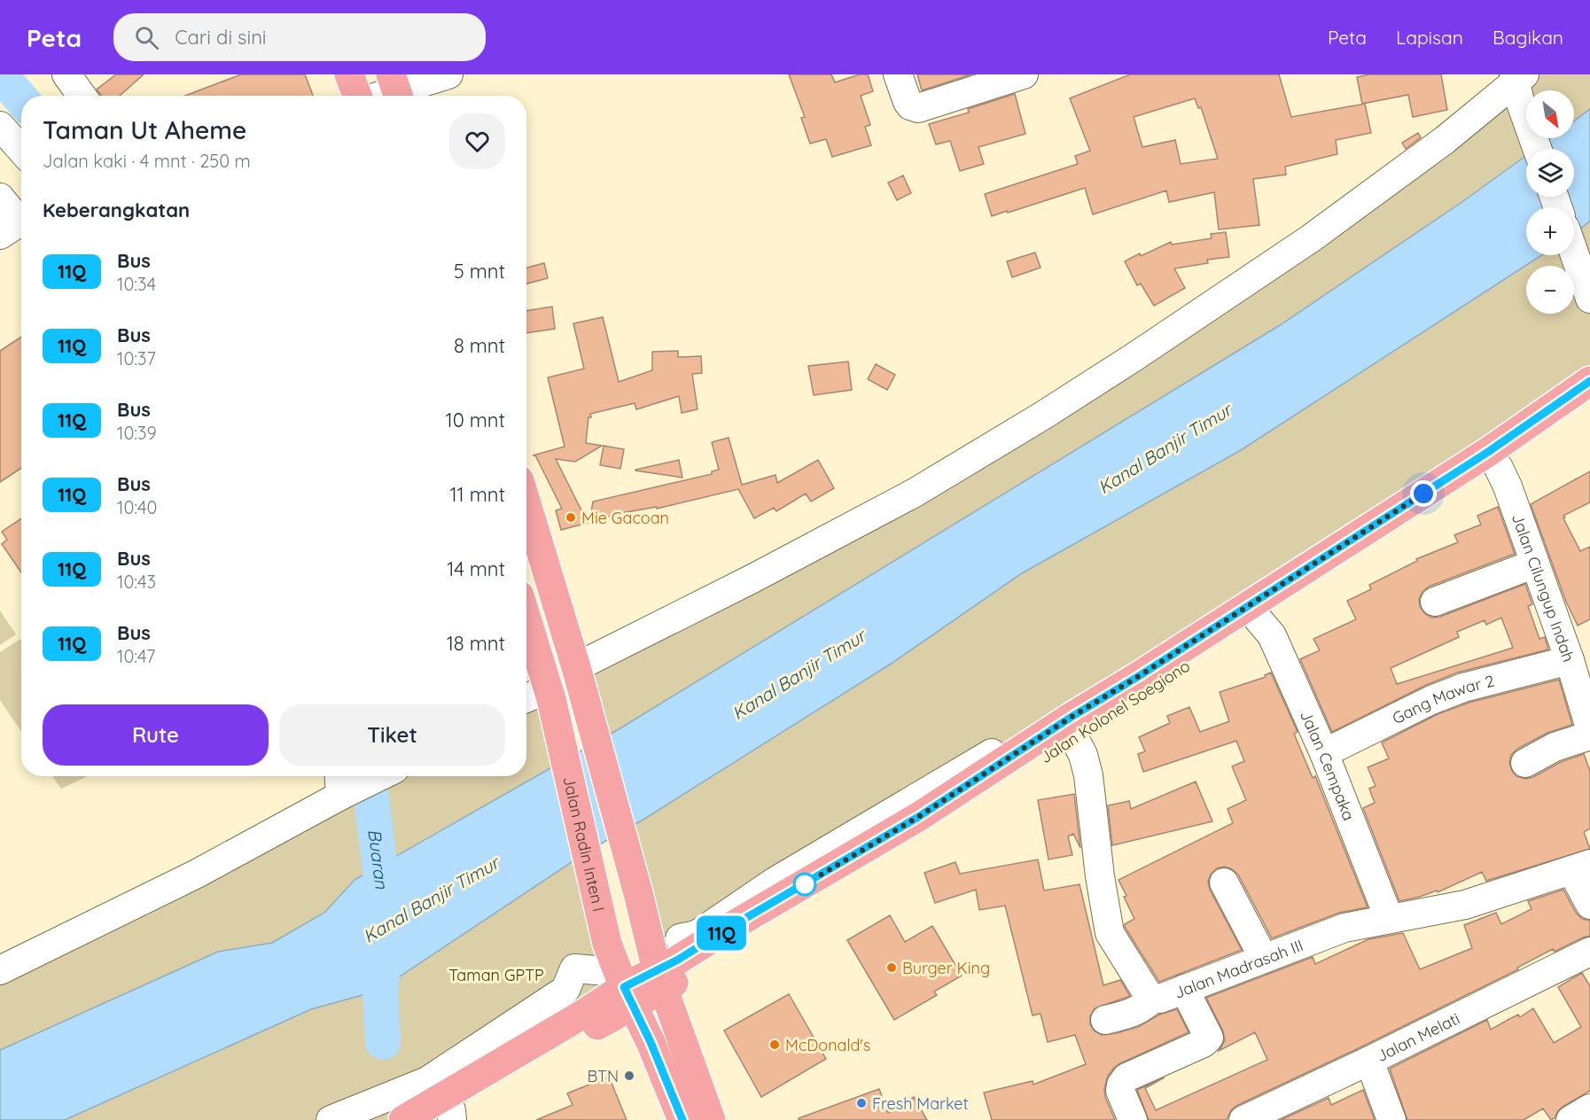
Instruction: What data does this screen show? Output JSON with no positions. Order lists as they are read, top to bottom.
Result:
{
  "streets": {
    "main road": ["Jalan Kolonel Soegiono", "Jalan Radin Inten I"],
    "street": [
      "Jalan Cilungup Indah",
      "Gang Mawar 2",
      "Jalan Cempaka",
      "Jalan Madrasah III",
      "Jalan Melati"
    ]
  },
  "crossings": [
    ["Jalan Cilungup Indah", "Gang Mawar 2"],
    ["Jalan Cilungup Indah", "Jalan Kolonel Soegiono"],
    ["Gang Mawar 2", "Jalan Cempaka"],
    ["Jalan Kolonel Soegiono", "Jalan Cempaka"],
    ["Jalan Kolonel Soegiono", "Jalan Radin Inten I"],
    ["Jalan Kolonel Soegiono", "Jalan Madrasah III"],
    ["Jalan Cempaka", "Jalan Madrasah III"]
  ],
  "water": ["Kanal Banjir Timur", "Buaran"],
  "parks": ["Taman GPTP"],
  "places": [
    "Mie Gacoan",
    "Burger King",
    "McDonald's",
    "BTN",
    "Fresh Market"
  ],
  "lines": ["bus line 11Q"],
  "north": "bottom right",
  "page": {
    "header": "Peta",
    "search": "Cari di sini",
    "nav": ["Peta", "Lapisan", "Bagikan"],
    "on_map": "11Q",
    "map_buttons": ["+", "−"],
    "heading": [
      ["Taman Ut Aheme", "Jalan kaki · 4 mnt · 250 m"],
      "Keberangkatan"
    ],
    "list": [
      {
        "mark": "11Q",
        "name": "Bus",
        "note": "10:34",
        "value": "5 mnt"
      },
      {
        "mark": "11Q",
        "name": "Bus",
        "note": "10:37",
        "value": "8 mnt"
      },
      {
        "mark": "11Q",
        "name": "Bus",
        "note": "10:39",
        "value": "10 mnt"
      },
      {
        "mark": "11Q",
        "name": "Bus",
        "note": "10:40",
        "value": "11 mnt"
      },
      {
        "mark": "11Q",
        "name": "Bus",
        "note": "10:43",
        "value": "14 mnt"
      },
      {
        "mark": "11Q",
        "name": "Bus",
        "note": "10:47",
        "value": "18 mnt"
      }
    ],
    "buttons": ["Rute", "Tiket"]
  }
}
